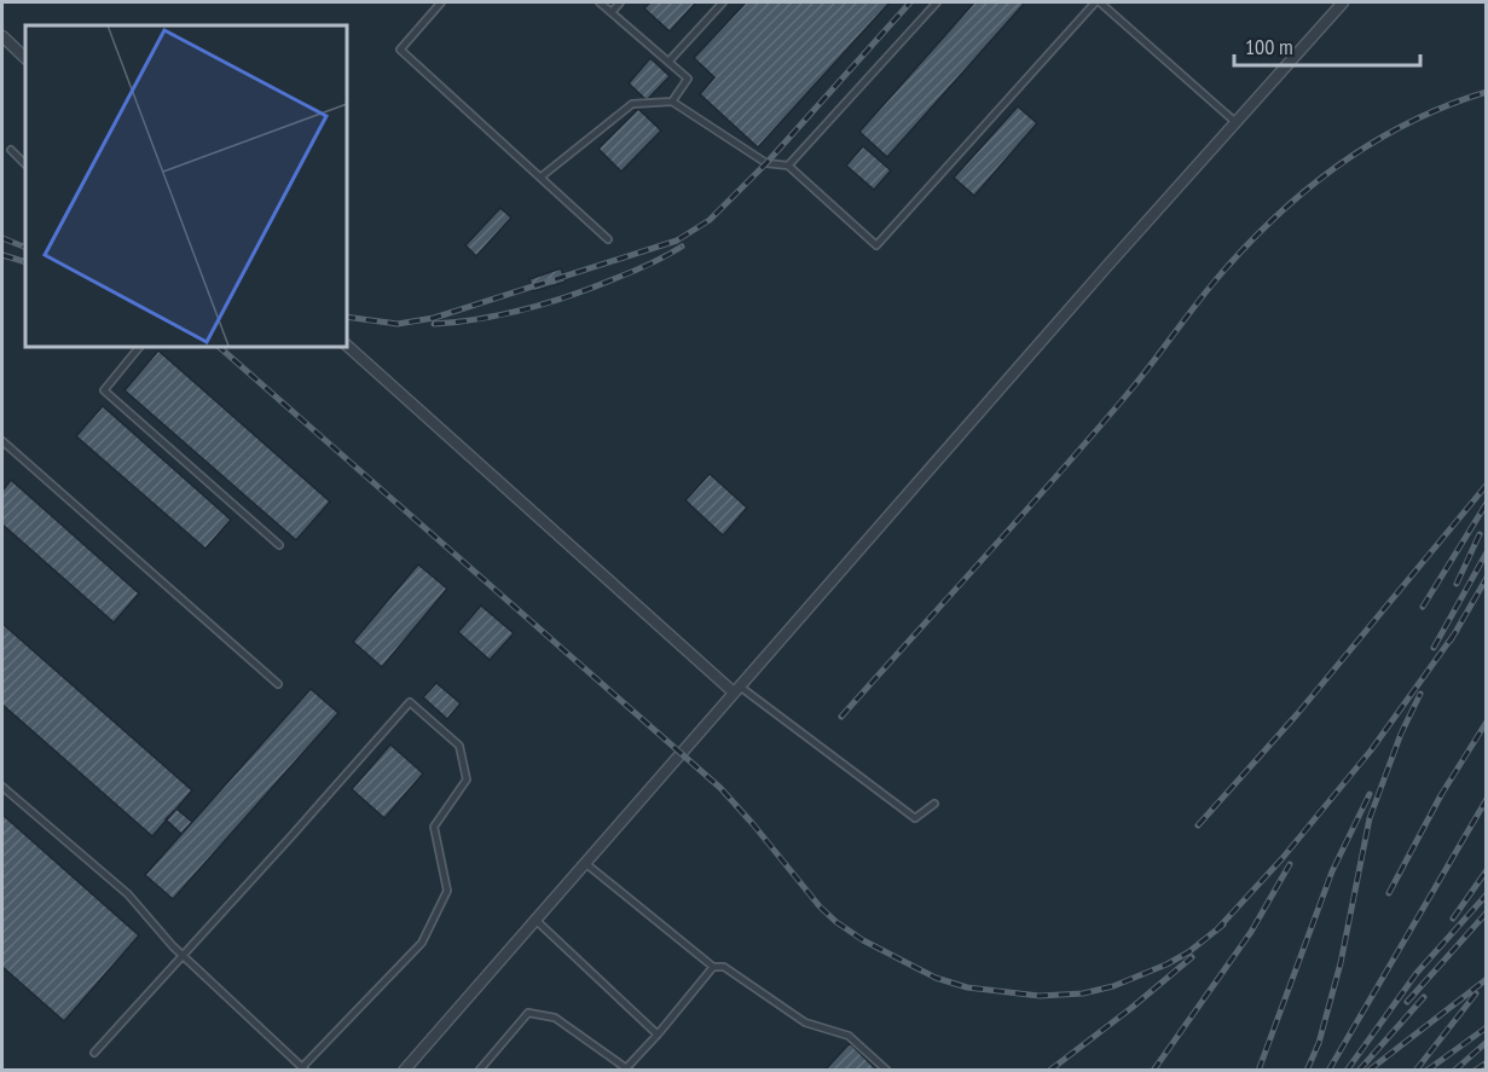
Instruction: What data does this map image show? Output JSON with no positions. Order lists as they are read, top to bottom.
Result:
{
  "scale_bar": "100 m"
}
